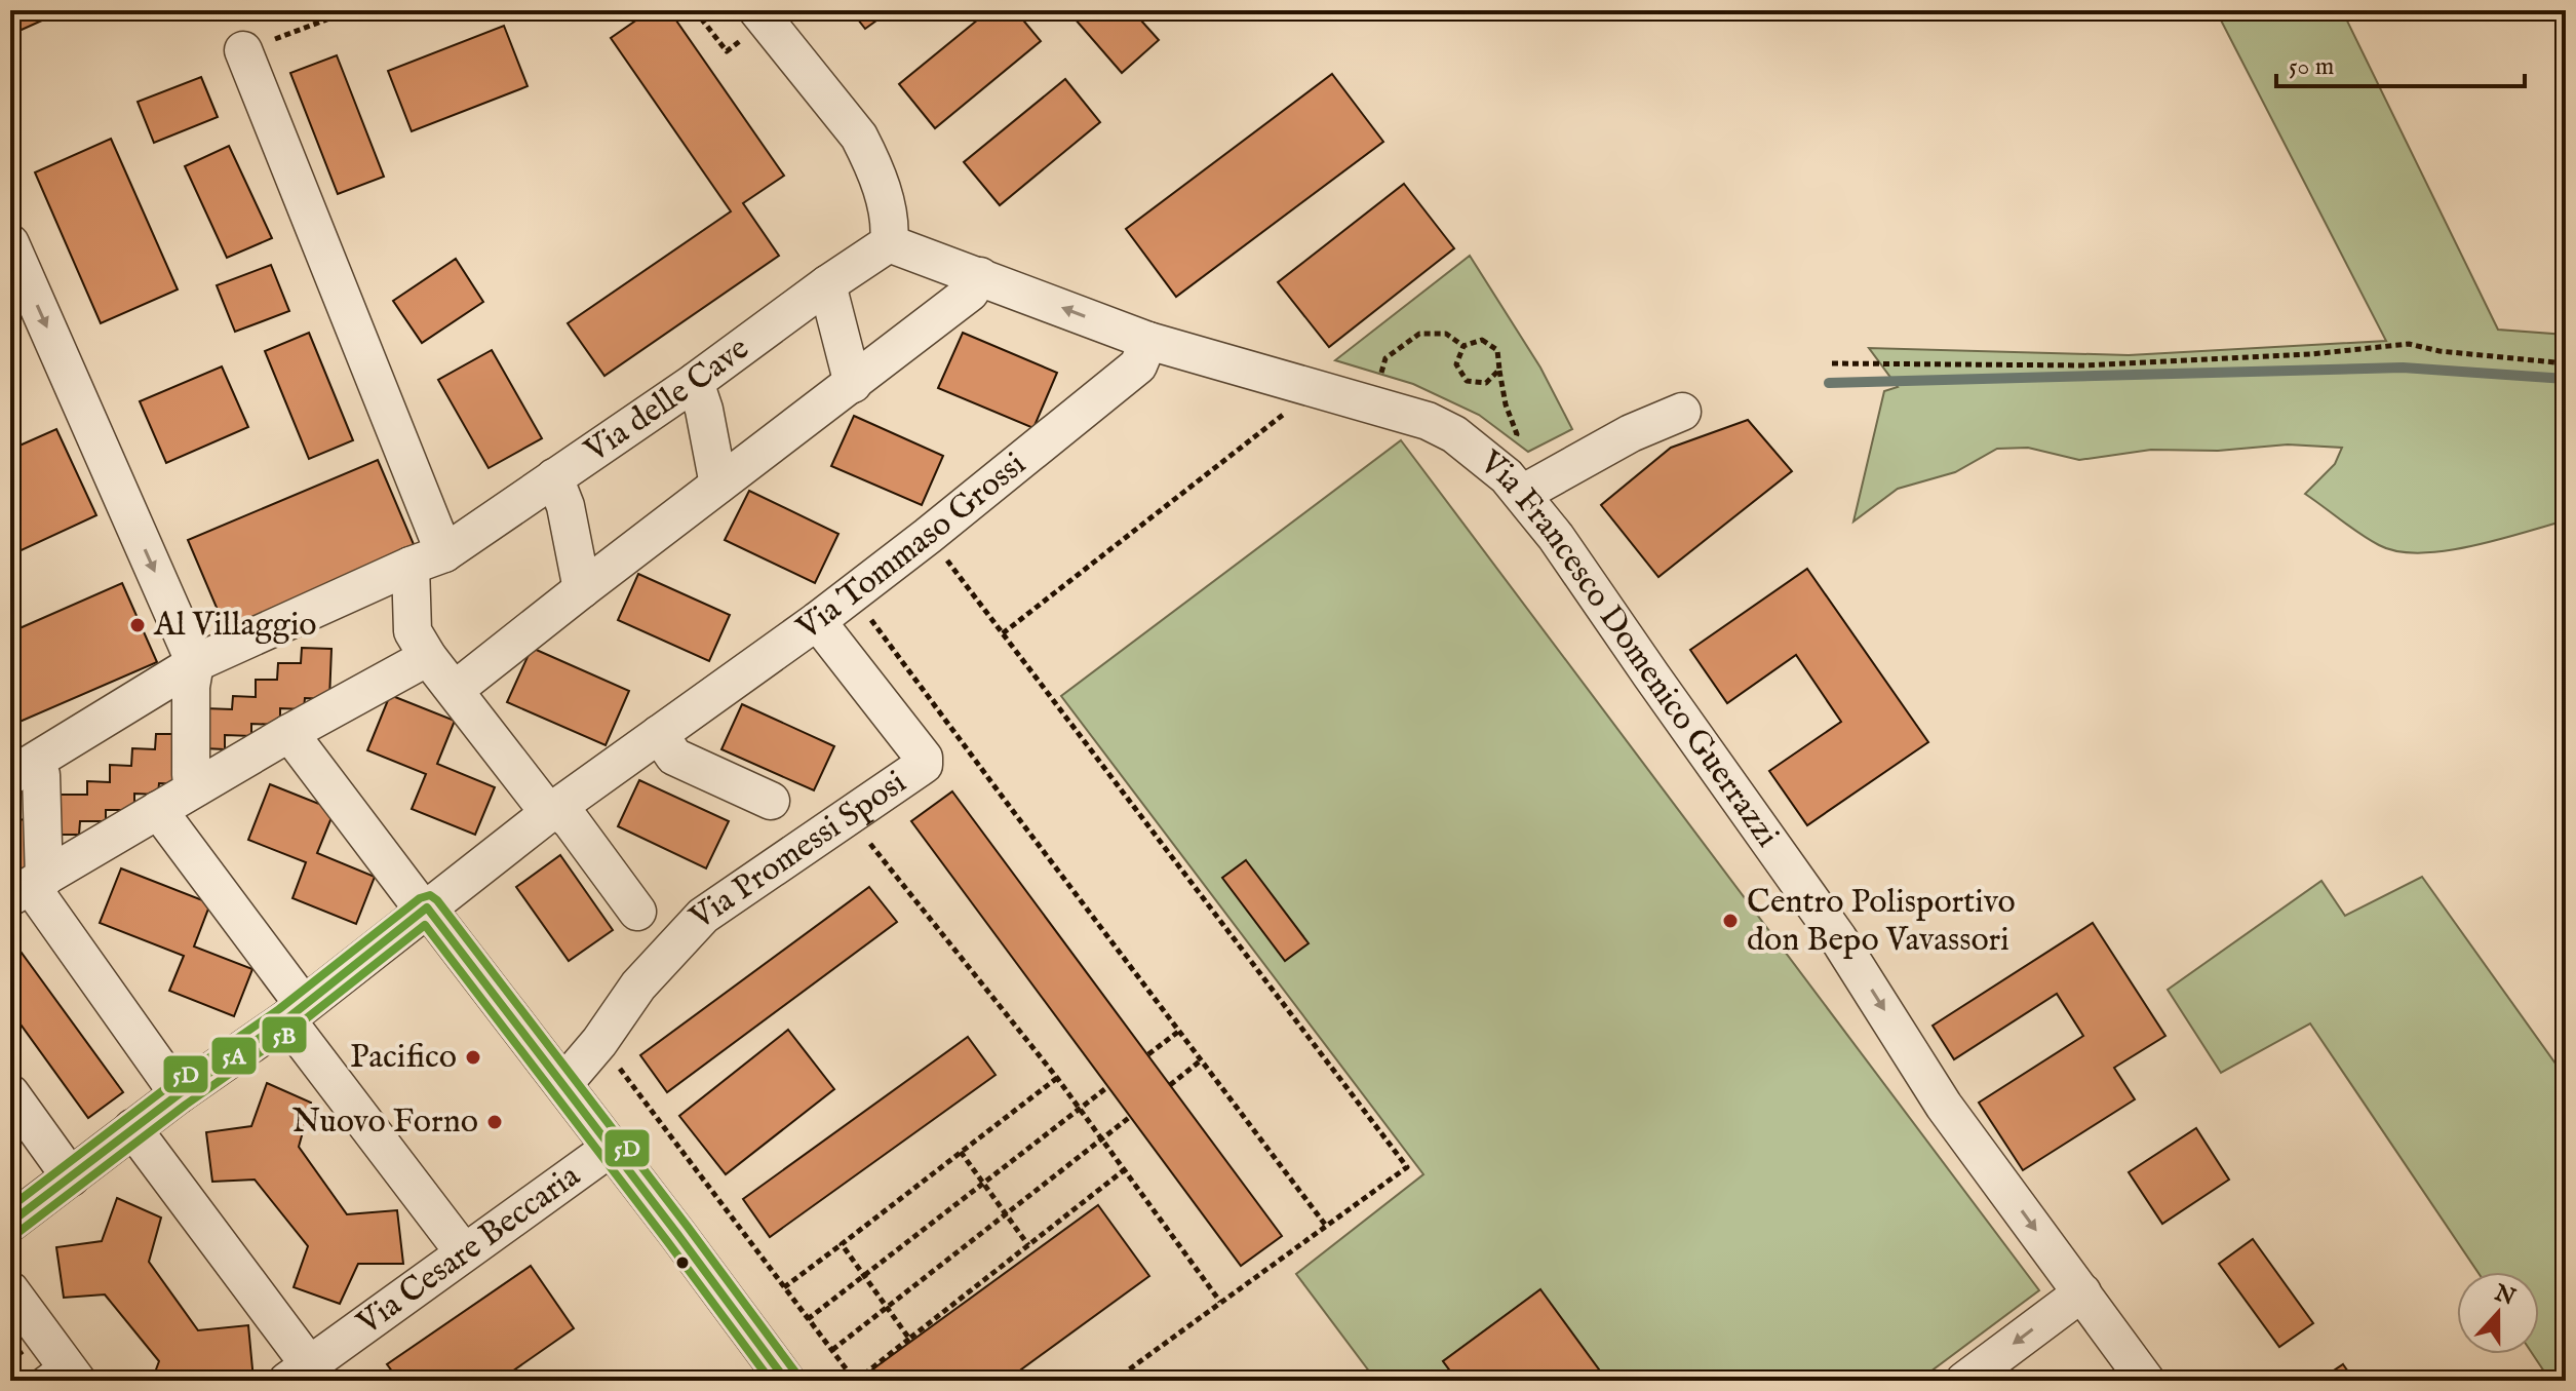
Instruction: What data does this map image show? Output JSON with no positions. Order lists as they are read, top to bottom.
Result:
{
  "streets": {
    "street": [
      "Via delle Cave",
      "Via Tommaso Grossi",
      "Via Francesco Domenico Guerrazzi",
      "Via Promessi Sposi",
      "Via Cesare Beccaria"
    ]
  },
  "crossings": [
    ["Via Tommaso Grossi", "Via Francesco Domenico Guerrazzi"],
    ["Via Tommaso Grossi", "Via Promessi Sposi"]
  ],
  "one_way": ["Via Francesco Domenico Guerrazzi"],
  "places": [
    "Al Villaggio",
    "Centro Polisportivo don Bepo Vavassori",
    "Pacifico",
    "Nuovo Forno"
  ],
  "lines": ["transit line 5D", "transit line 5A", "transit line 5B"],
  "scale_bar": "50 m",
  "north": "top"
}
